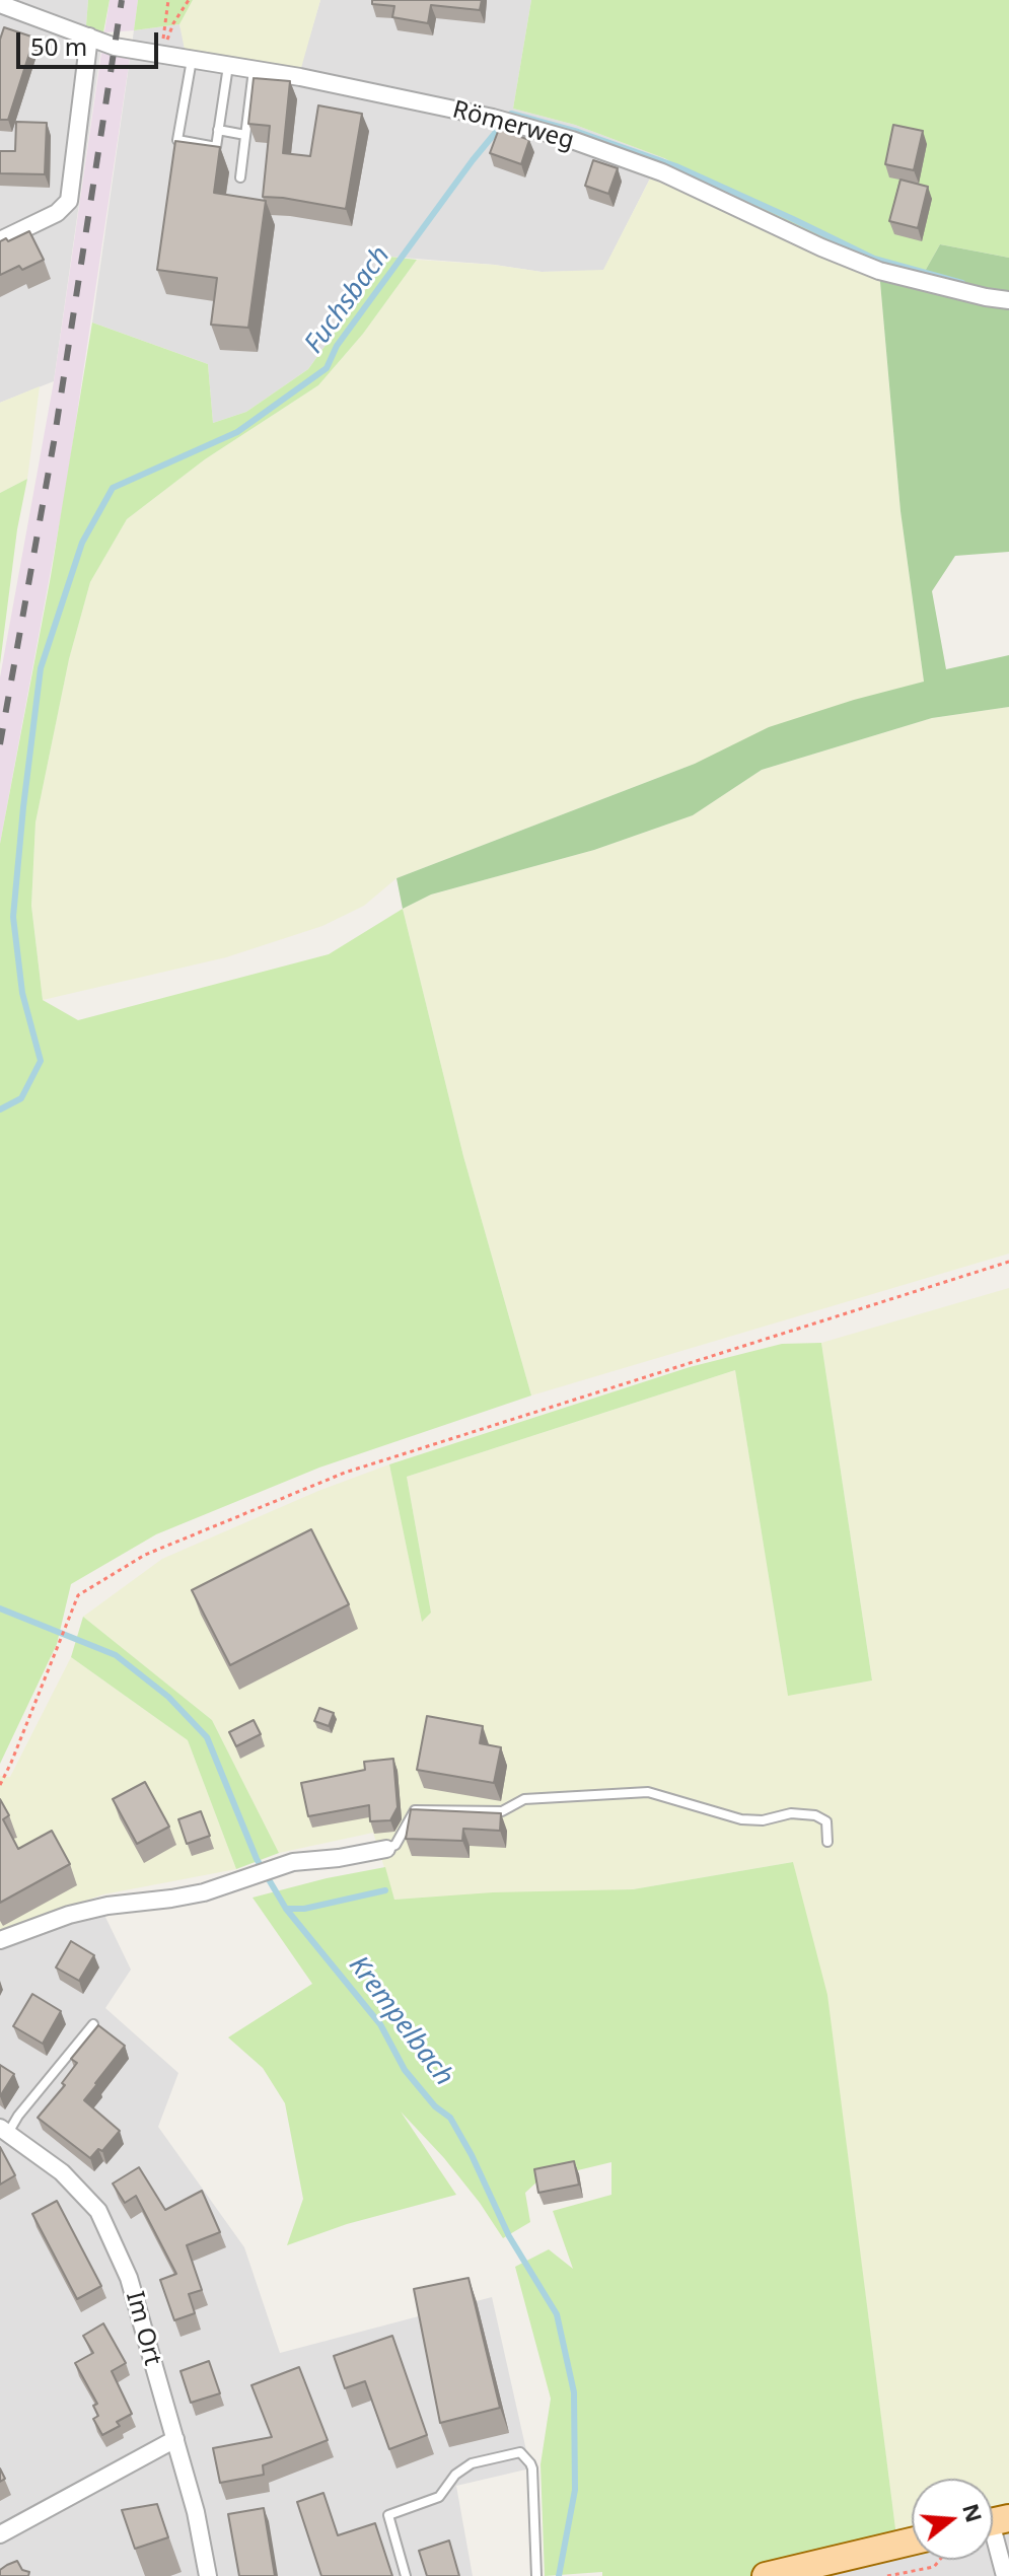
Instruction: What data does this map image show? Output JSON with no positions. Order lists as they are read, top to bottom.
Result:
{
  "streets": {
    "street": ["Römerweg", "Im Ort"]
  },
  "water": ["Fuchsbach", "Krempelbach"],
  "scale_bar": "50 m",
  "north": "right"
}
